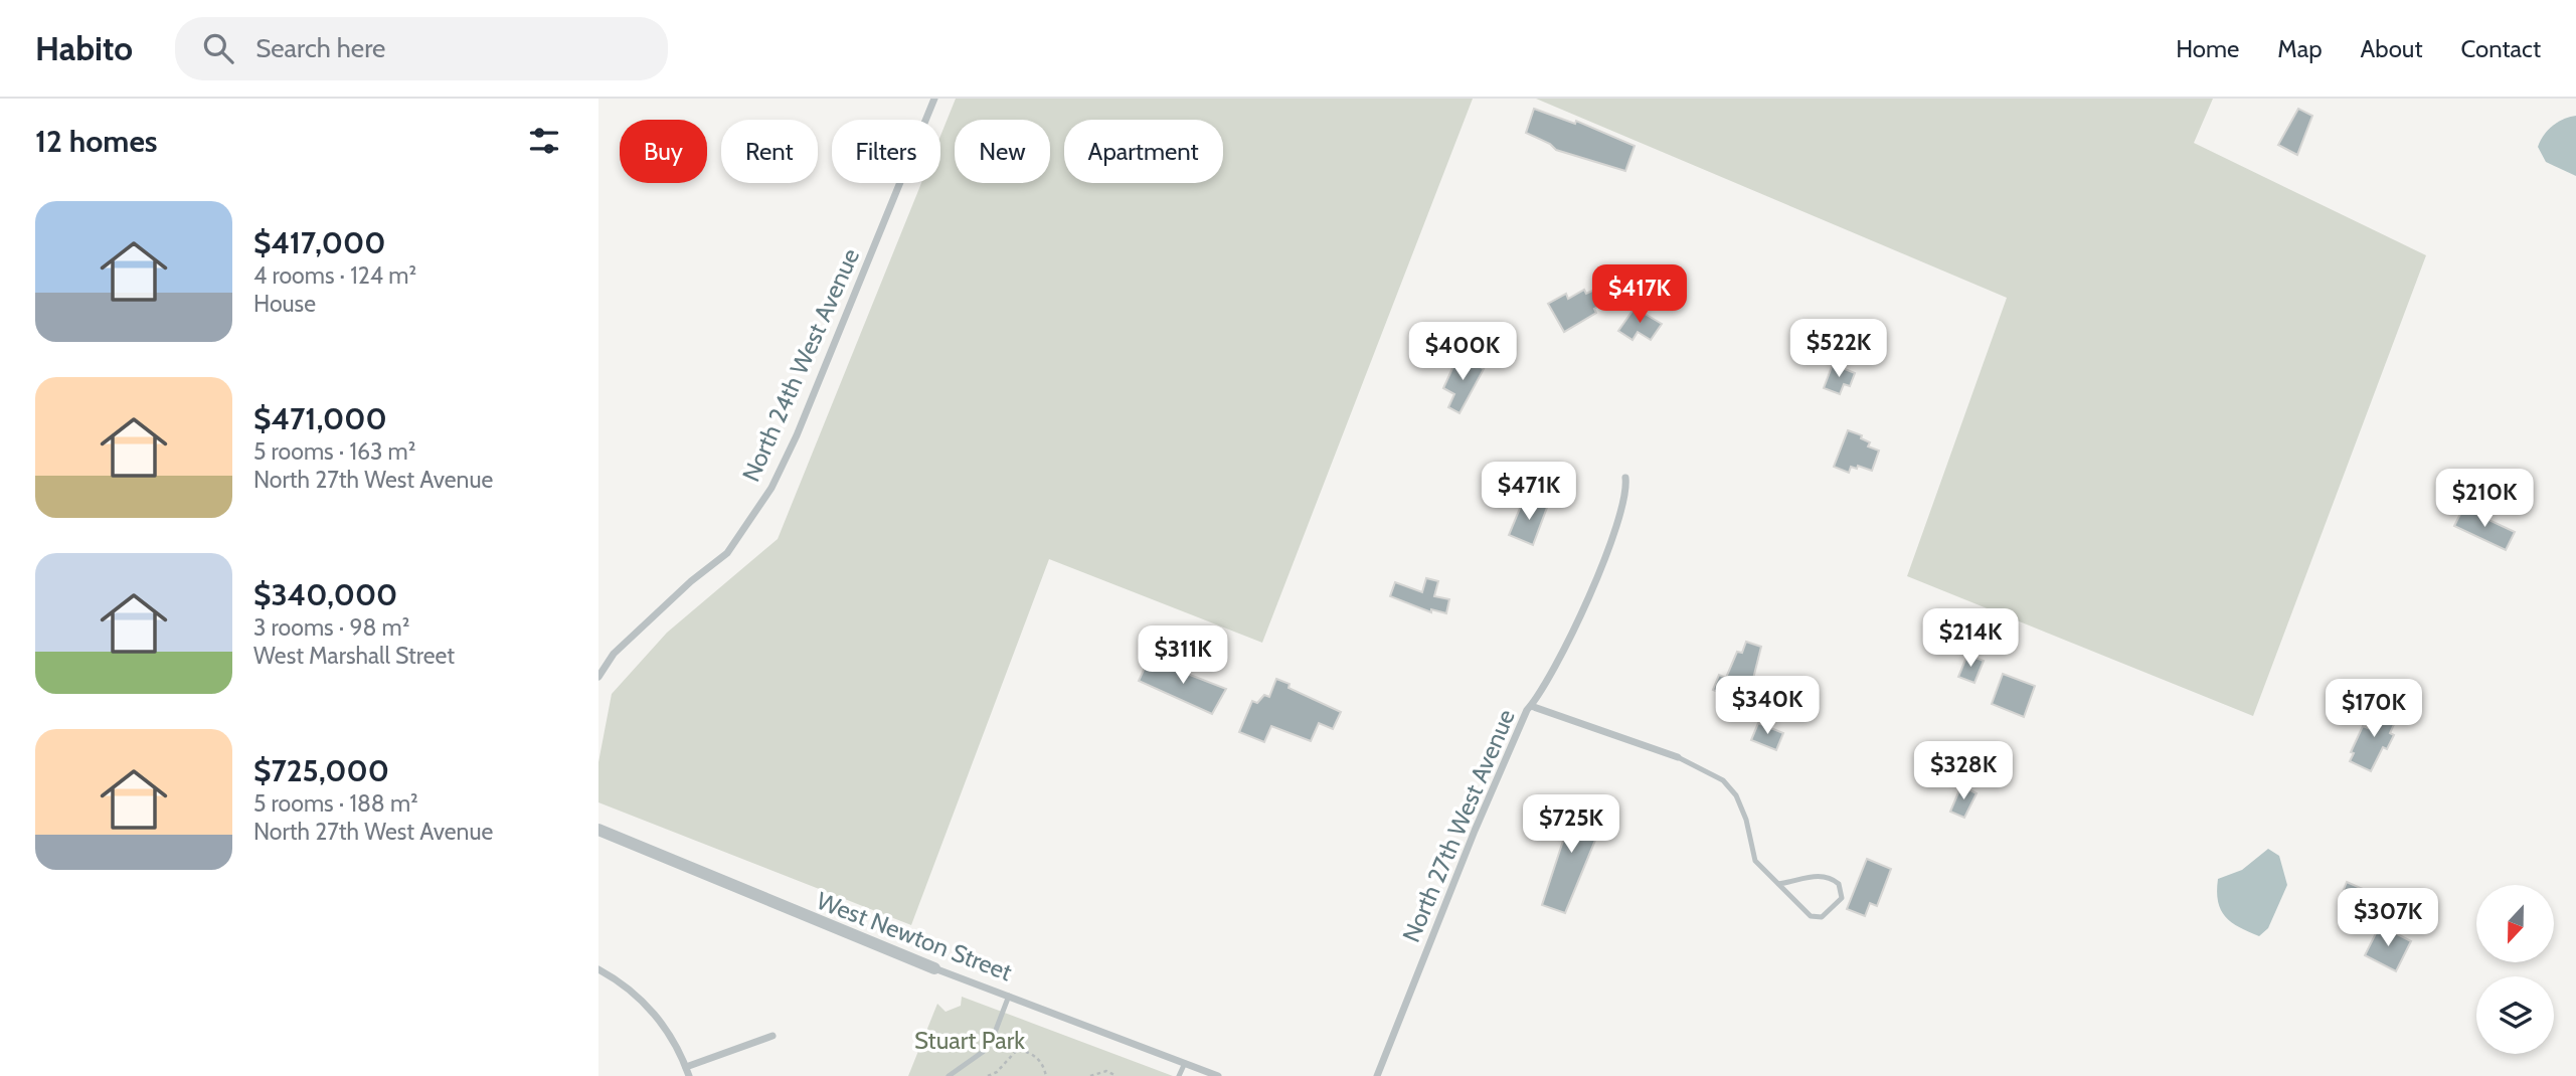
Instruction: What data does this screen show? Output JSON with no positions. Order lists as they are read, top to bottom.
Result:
{
  "streets": {
    "street": ["North 24th West Avenue", "North 27th West Avenue", "West Newton Street"]
  },
  "parks": ["Stuart Park"],
  "north": "bottom",
  "page": {
    "header": "Habito",
    "search": "Search here",
    "nav": [
      "Home",
      "Map",
      "About",
      "Contact"
    ],
    "heading": "12 homes",
    "chip": [
      "Buy",
      "Rent",
      "Filters",
      "New",
      "Apartment"
    ],
    "list": [
      {
        "name": "$417,000",
        "note": "4 rooms · 124 m² · House"
      },
      {
        "name": "$471,000",
        "note": "5 rooms · 163 m² · North 27th West Avenue"
      },
      {
        "name": "$340,000",
        "note": "3 rooms · 98 m² · West Marshall Street"
      },
      {
        "name": "$725,000",
        "note": "5 rooms · 188 m² · North 27th West Avenue"
      }
    ],
    "price": [
      "$417K",
      "$522K",
      "$400K",
      "$471K",
      "$210K",
      "$214K",
      "$311K",
      "$340K",
      "$170K",
      "$328K",
      "$725K",
      "$307K"
    ]
  }
}
